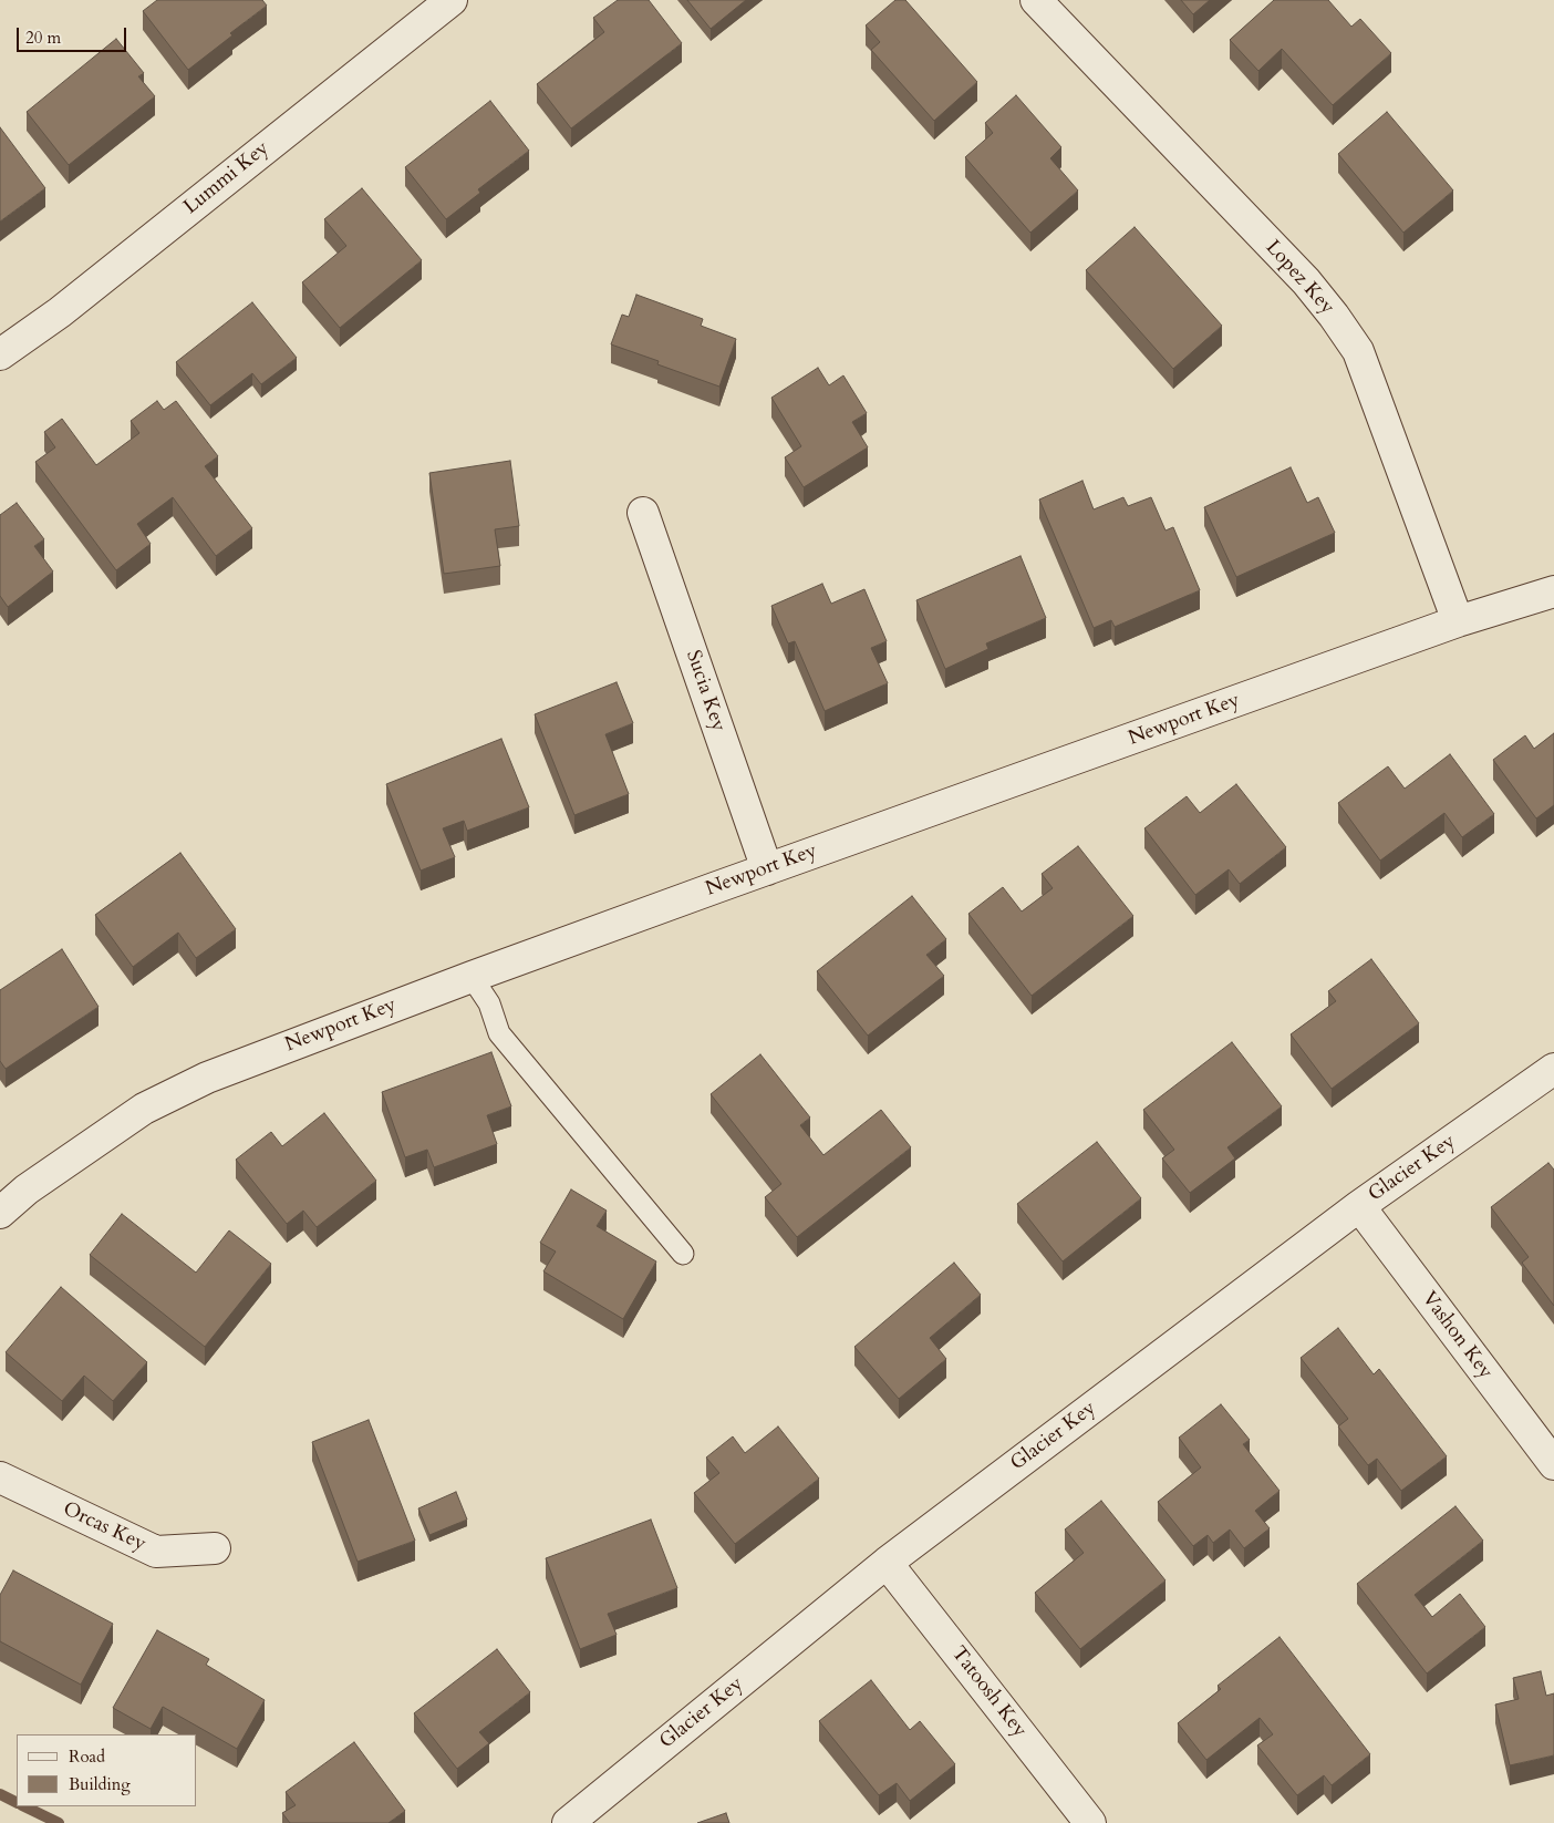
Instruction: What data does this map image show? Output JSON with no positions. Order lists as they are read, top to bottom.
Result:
{
  "streets": {
    "street": [
      "Lummi Key",
      "Lopez Key",
      "Sucia Key",
      "Newport Key",
      "Glacier Key",
      "Vashon Key",
      "Orcas Key",
      "Tatoosh Key"
    ]
  },
  "crossings": [
    ["Lopez Key", "Newport Key"],
    ["Sucia Key", "Newport Key"],
    ["Glacier Key", "Vashon Key"],
    ["Glacier Key", "Tatoosh Key"]
  ],
  "legend": ["Road", "Building"],
  "scale_bar": "20 m"
}
